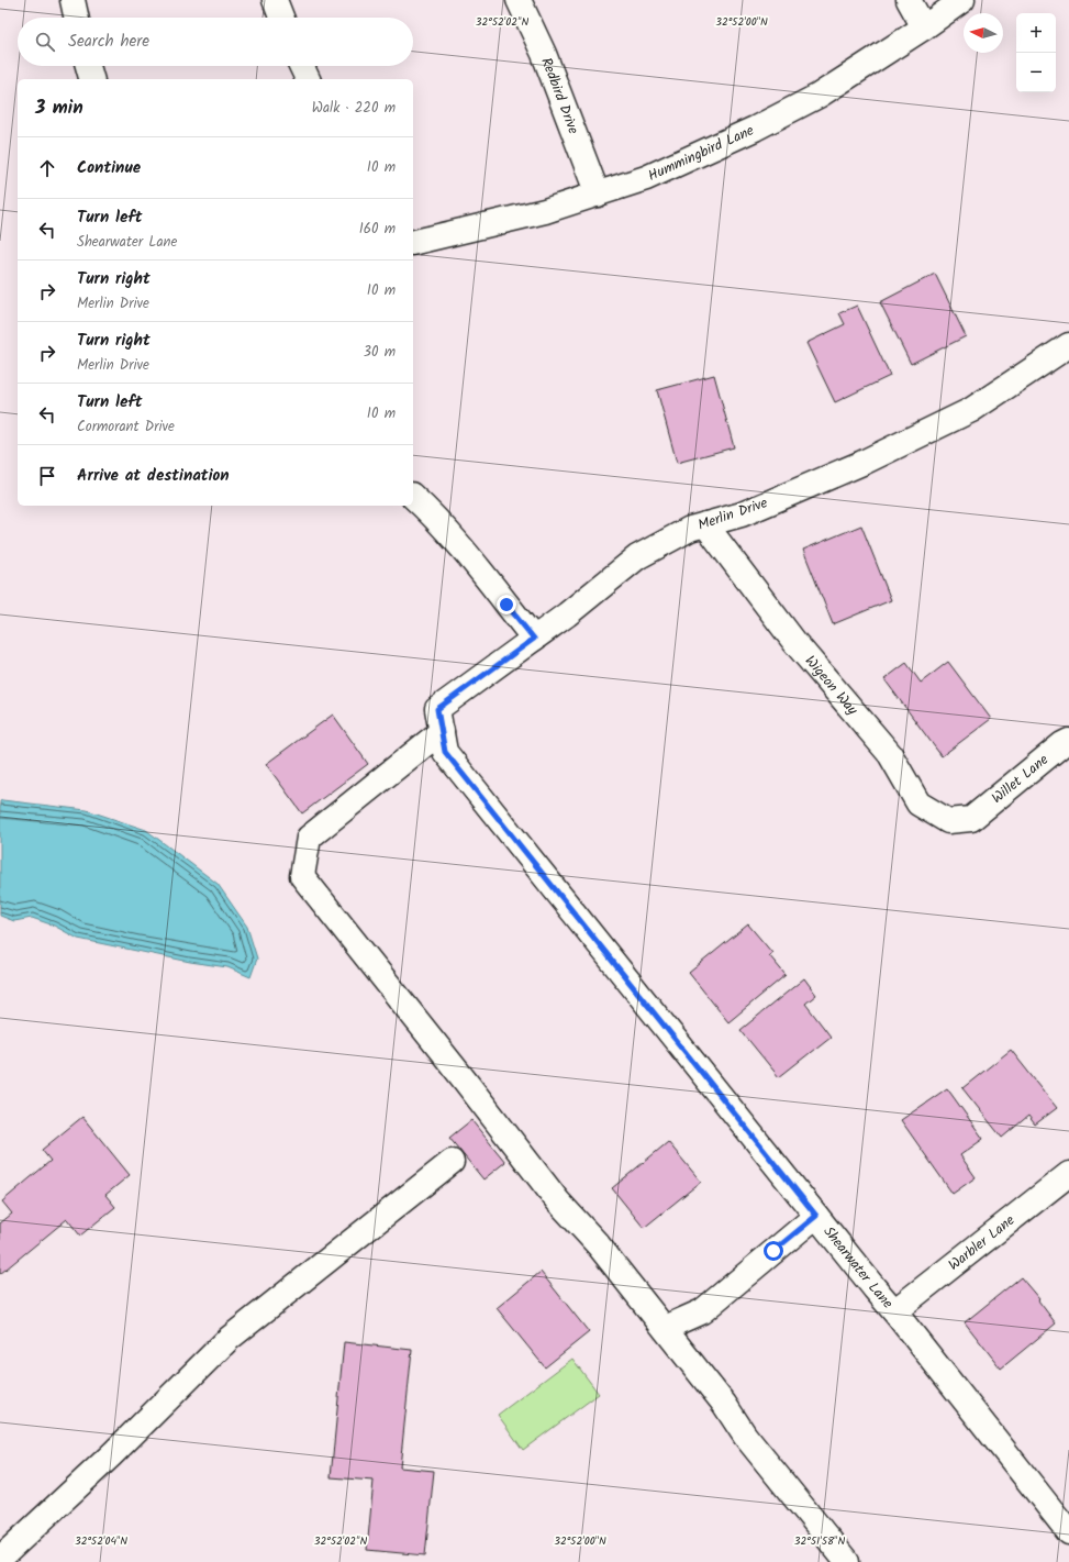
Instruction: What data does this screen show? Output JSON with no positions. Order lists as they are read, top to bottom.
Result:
{
  "streets": {
    "street": [
      "Redbird Drive",
      "Hummingbird Lane",
      "Merlin Drive",
      "Wigeon Way",
      "Willet Lane",
      "Warbler Lane",
      "Shearwater Lane"
    ]
  },
  "crossings": [
    ["Redbird Drive", "Hummingbird Lane"],
    ["Merlin Drive", "Wigeon Way"],
    ["Merlin Drive", "Shearwater Lane"],
    ["Wigeon Way", "Willet Lane"],
    ["Warbler Lane", "Shearwater Lane"]
  ],
  "north": "left",
  "page": {
    "map_buttons": ["+", "−"],
    "search": "Search here",
    "heading": ["3 min", "Walk · 220 m"],
    "list": [
      ["Continue", "10 m"],
      ["Turn left", "Shearwater Lane", "160 m"],
      ["Turn right", "Merlin Drive", "10 m"],
      ["Turn right", "Merlin Drive", "30 m"],
      ["Turn left", "Cormorant Drive", "10 m"],
      "Arrive at destination"
    ]
  },
  "coordinates": [
    "32°52'02\"N",
    "32°52'00\"N",
    "32°52'04\"N",
    "32°51'58\"N"
  ]
}
